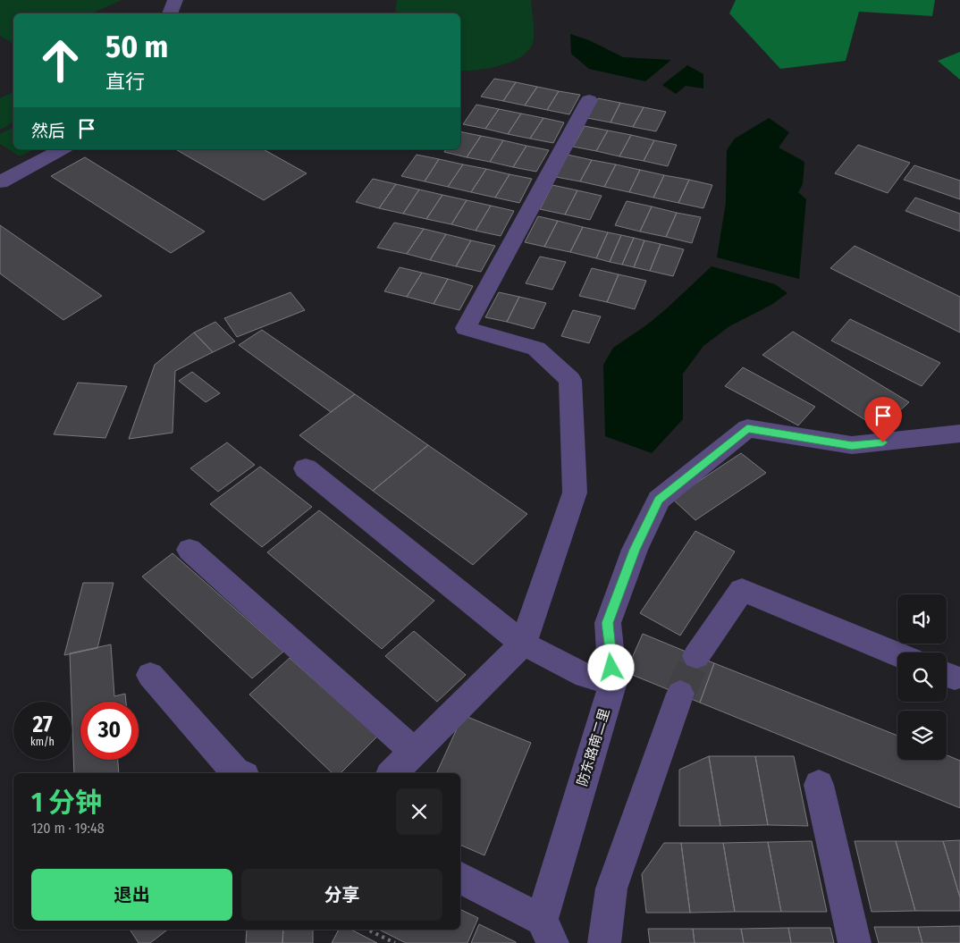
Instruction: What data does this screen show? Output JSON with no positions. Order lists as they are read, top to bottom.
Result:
{
  "streets": {
    "street": ["防东路南二里"]
  },
  "page": {
    "turn": ["50 m", "直行"],
    "then": "然后",
    "speed": "27 km/h",
    "limit": "30",
    "heading": ["1 分钟", "120 m · 19:48"],
    "buttons": ["退出", "分享"]
  }
}
